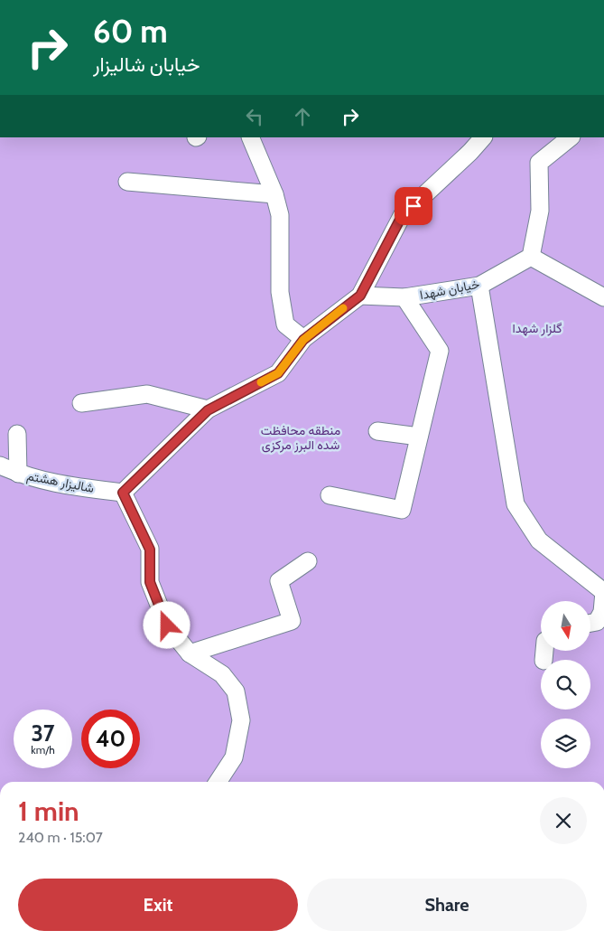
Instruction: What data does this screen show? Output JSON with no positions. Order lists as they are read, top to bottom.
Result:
{
  "streets": {
    "street": ["خیابان شهدا", "شالیزار هشتم"]
  },
  "parks": ["گلزار شهدا", "منطقه محافظت شده البرز مرکزی"],
  "north": "bottom",
  "page": {
    "turn": ["60 m", "خیابان شالیزار"],
    "speed": "37 km/h",
    "limit": "40",
    "heading": ["1 min", "240 m · 15:07"],
    "buttons": ["Exit", "Share"]
  }
}
